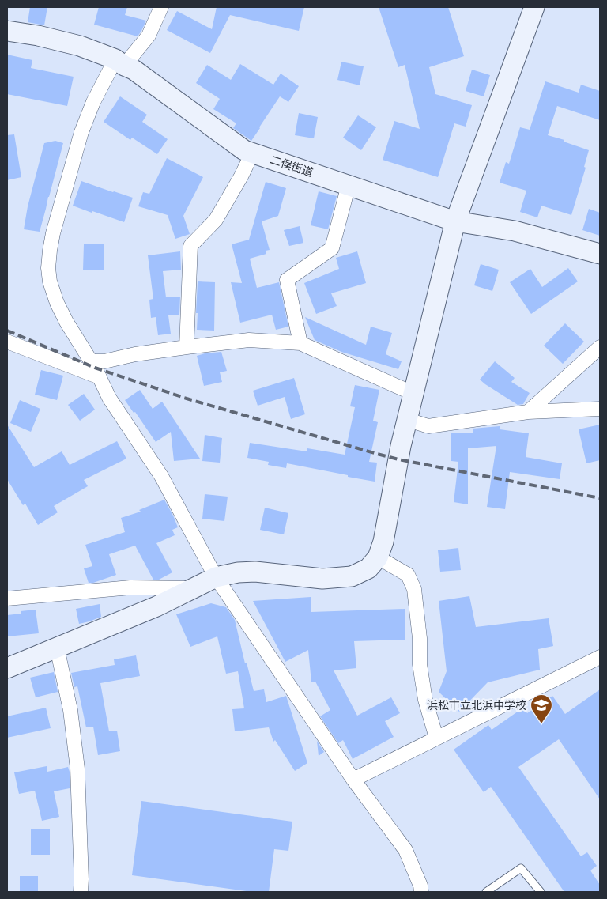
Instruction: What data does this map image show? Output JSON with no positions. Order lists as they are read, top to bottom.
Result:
{
  "streets": {
    "street": ["二俣街道"]
  },
  "places": {
    "school or university": ["浜松市立北浜中学校"]
  }
}
